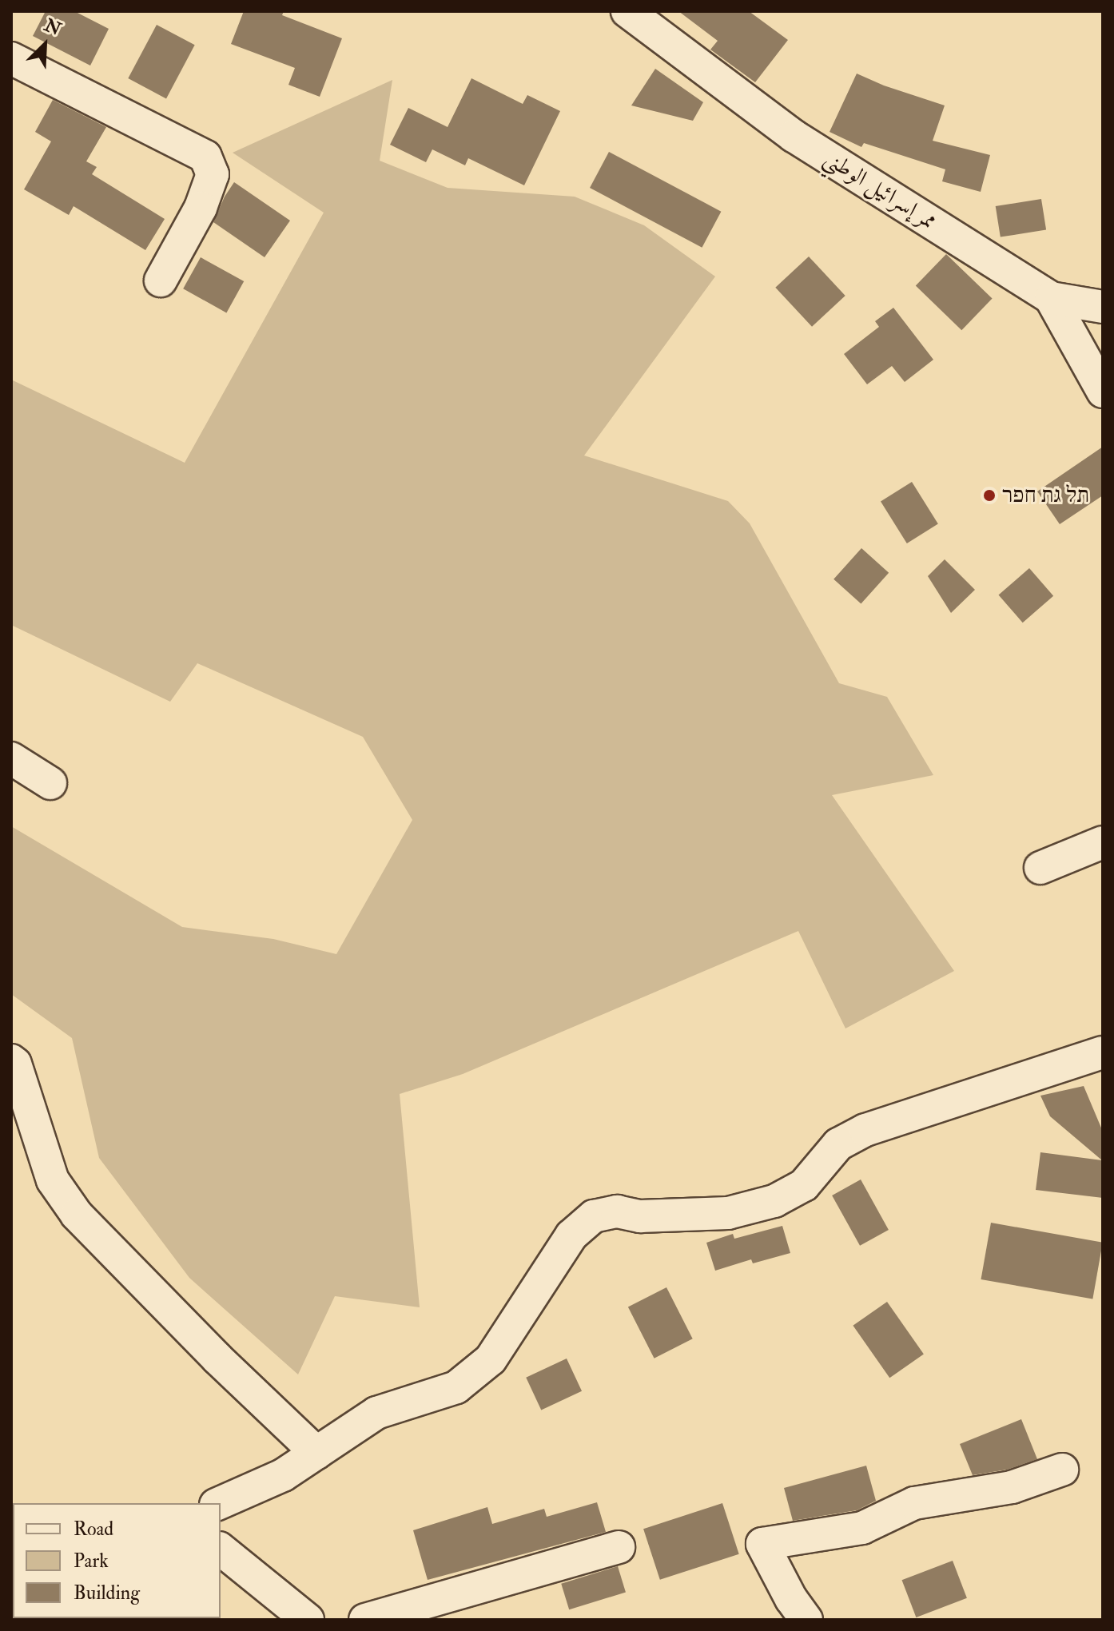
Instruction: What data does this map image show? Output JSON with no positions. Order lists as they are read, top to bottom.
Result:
{
  "streets": {
    "street": ["ممر إسرائيل الوطني"]
  },
  "places": ["תל גת חפר"],
  "legend": ["Road", "Park", "Building"],
  "north": "top right"
}
